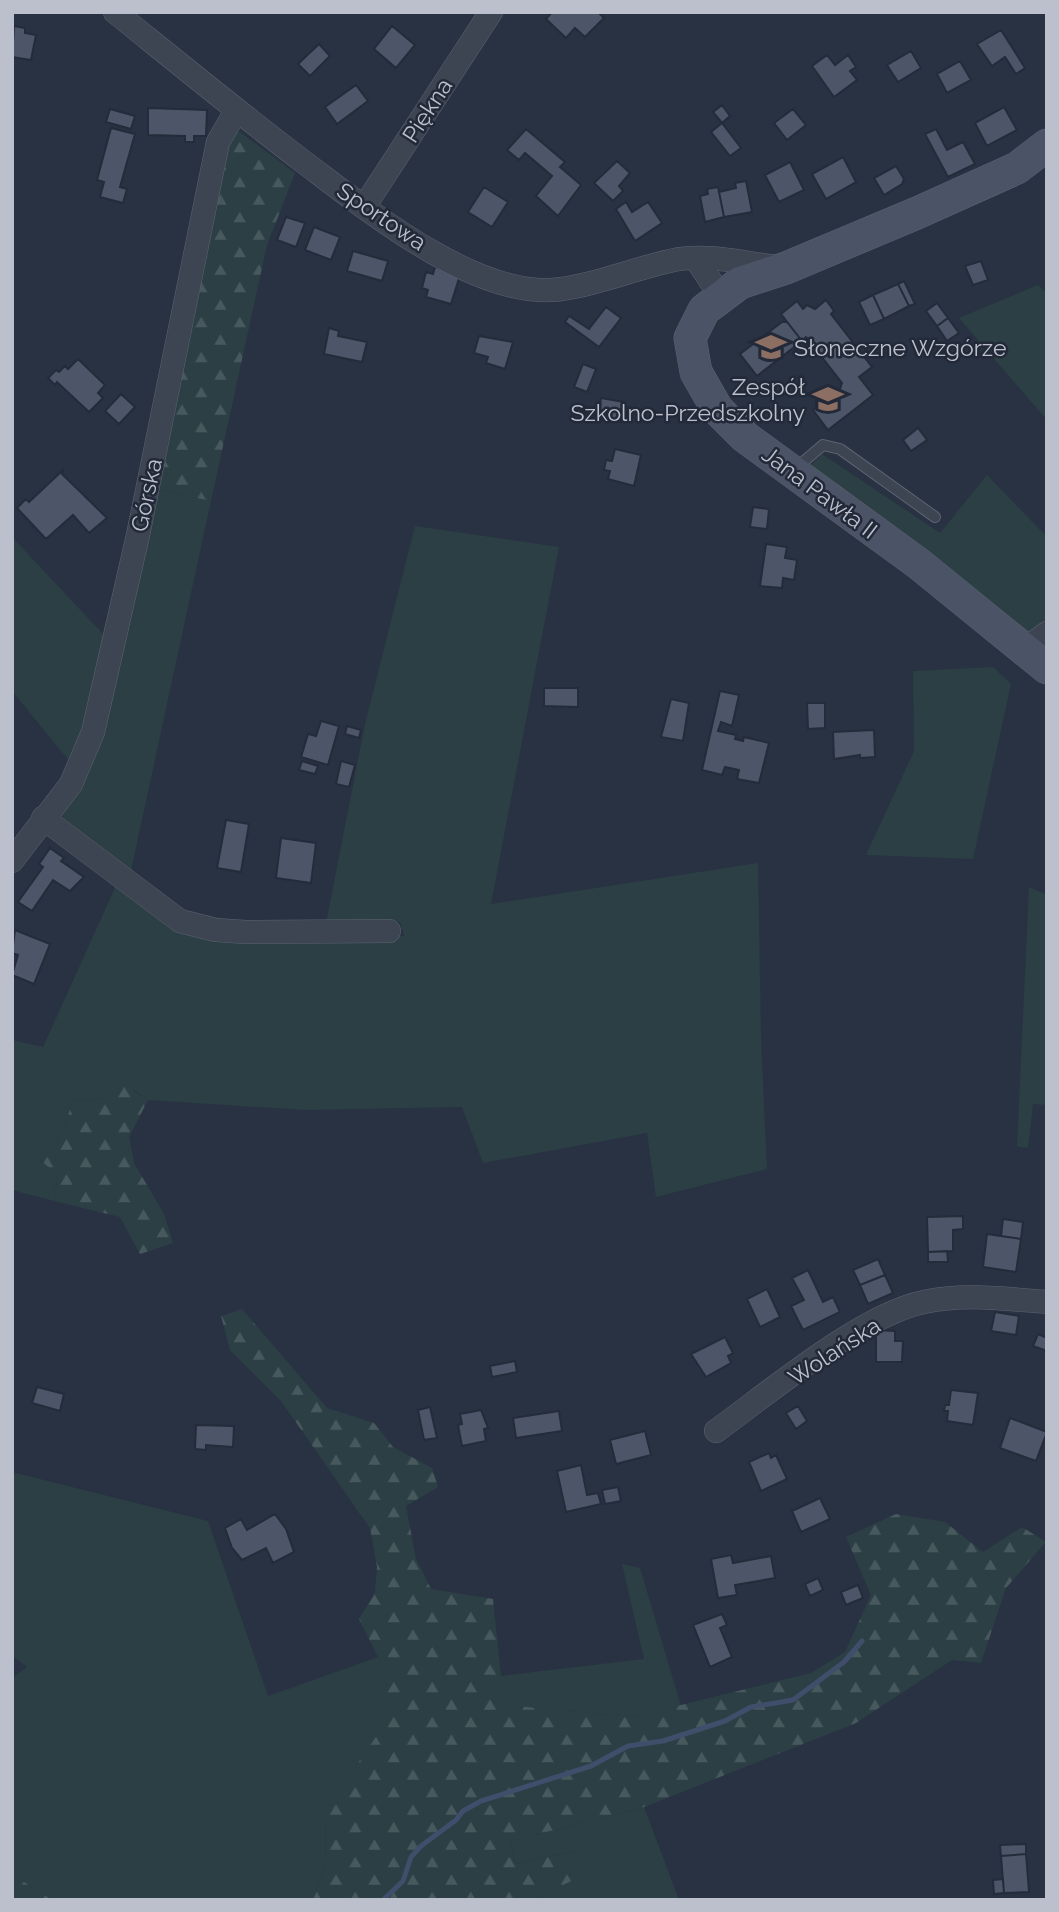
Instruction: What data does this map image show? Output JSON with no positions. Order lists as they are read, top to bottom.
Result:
{
  "streets": {
    "street": [
      "Piękna",
      "Sportowa",
      "Jana Pawła II",
      "Górska",
      "Wolańska"
    ]
  },
  "crossings": [
    ["Piękna", "Sportowa"],
    ["Sportowa", "Jana Pawła II"],
    ["Sportowa", "Górska"]
  ],
  "places": {
    "school or university": ["Słoneczne Wzgórze", "Zespół Szkolno-Przedszkolny"]
  }
}
